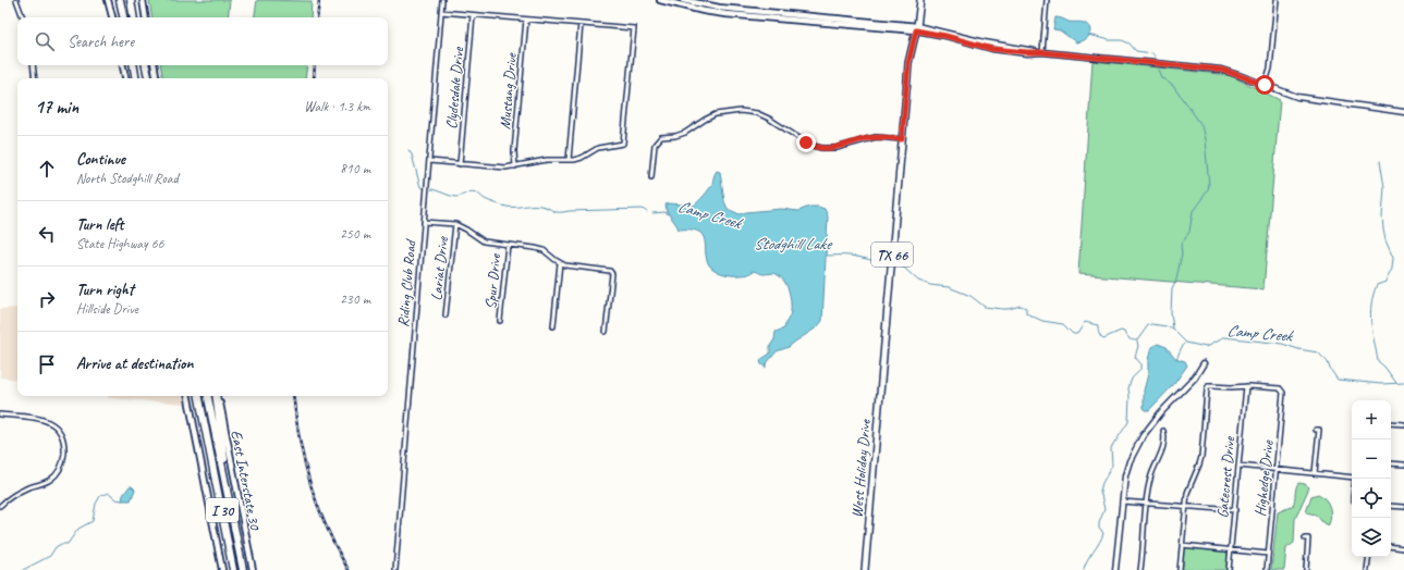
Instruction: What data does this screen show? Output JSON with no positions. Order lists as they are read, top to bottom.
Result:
{
  "streets": {
    "highway": ["I 30"],
    "main road": ["TX 66", "West Holiday Drive", "East Interstate 30"],
    "street": [
      "Clydesdale Drive",
      "Mustang Drive",
      "Lariat Drive",
      "Spur Drive",
      "Riding Club Road",
      "Gatecrest Drive",
      "Highedge Drive"
    ]
  },
  "crossings": [
    ["TX 66", "West Holiday Drive"],
    ["Gatecrest Drive", "Highedge Drive"]
  ],
  "water": ["Camp Creek", "Stodghill Lake"],
  "page": {
    "search": "Search here",
    "heading": ["17 min", "Walk · 1.3 km"],
    "list": [
      ["Continue", "North Stodghill Road", "810 m"],
      ["Turn left", "State Highway 66", "250 m"],
      ["Turn right", "Hillside Drive", "230 m"],
      "Arrive at destination"
    ],
    "map_buttons": ["+", "−"]
  }
}
